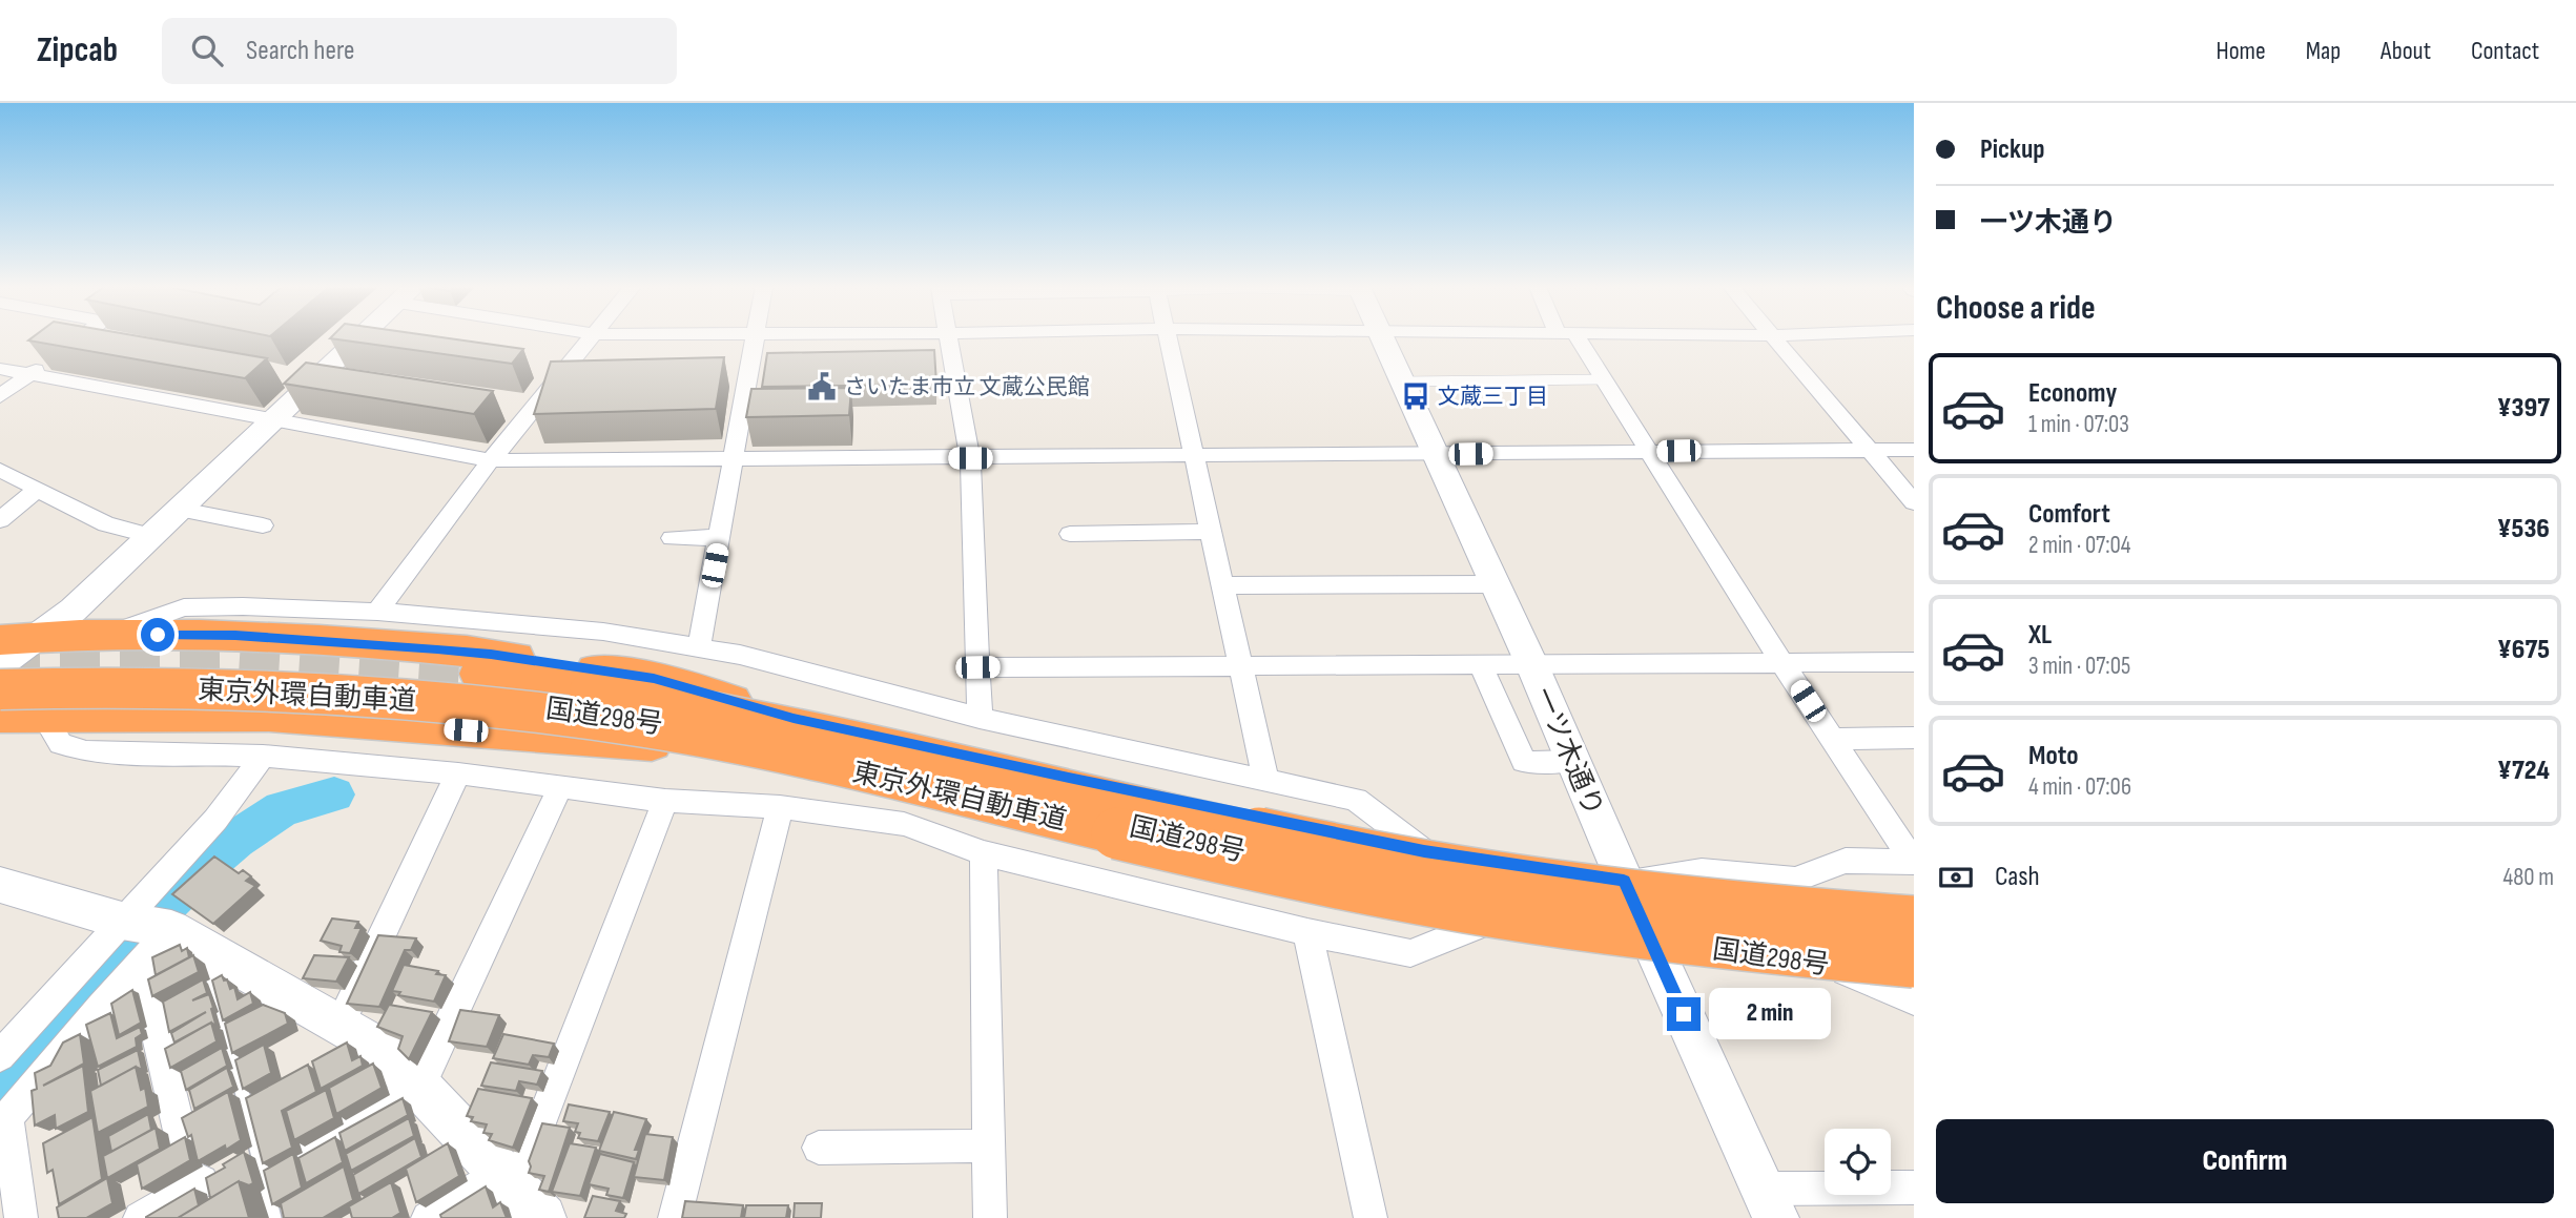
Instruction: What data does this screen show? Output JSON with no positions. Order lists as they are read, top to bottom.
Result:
{
  "streets": {
    "highway": ["東京外環自動車道", "国道298号"],
    "street": ["一ツ木通り"]
  },
  "crossings": [
    ["国道298号", "一ツ木通り"]
  ],
  "places": {
    "public building": ["さいたま市立 文蔵公民館"],
    "bus stop": ["文蔵三丁目"]
  },
  "page": {
    "header": "Zipcab",
    "search": "Search here",
    "nav": [
      "Home",
      "Map",
      "About",
      "Contact"
    ],
    "banner": ["Pickup", "一ツ木通り"],
    "heading": "Choose a ride",
    "list": [
      {
        "name": "Economy",
        "note": "1 min · 07:03",
        "value": "¥397"
      },
      {
        "name": "Comfort",
        "note": "2 min · 07:04",
        "value": "¥536"
      },
      {
        "name": "XL",
        "note": "3 min · 07:05",
        "value": "¥675"
      },
      {
        "name": "Moto",
        "note": "4 min · 07:06",
        "value": "¥724"
      }
    ],
    "pay": ["Cash", "480 m"],
    "bubble": "2 min",
    "buttons": "Confirm"
  }
}
